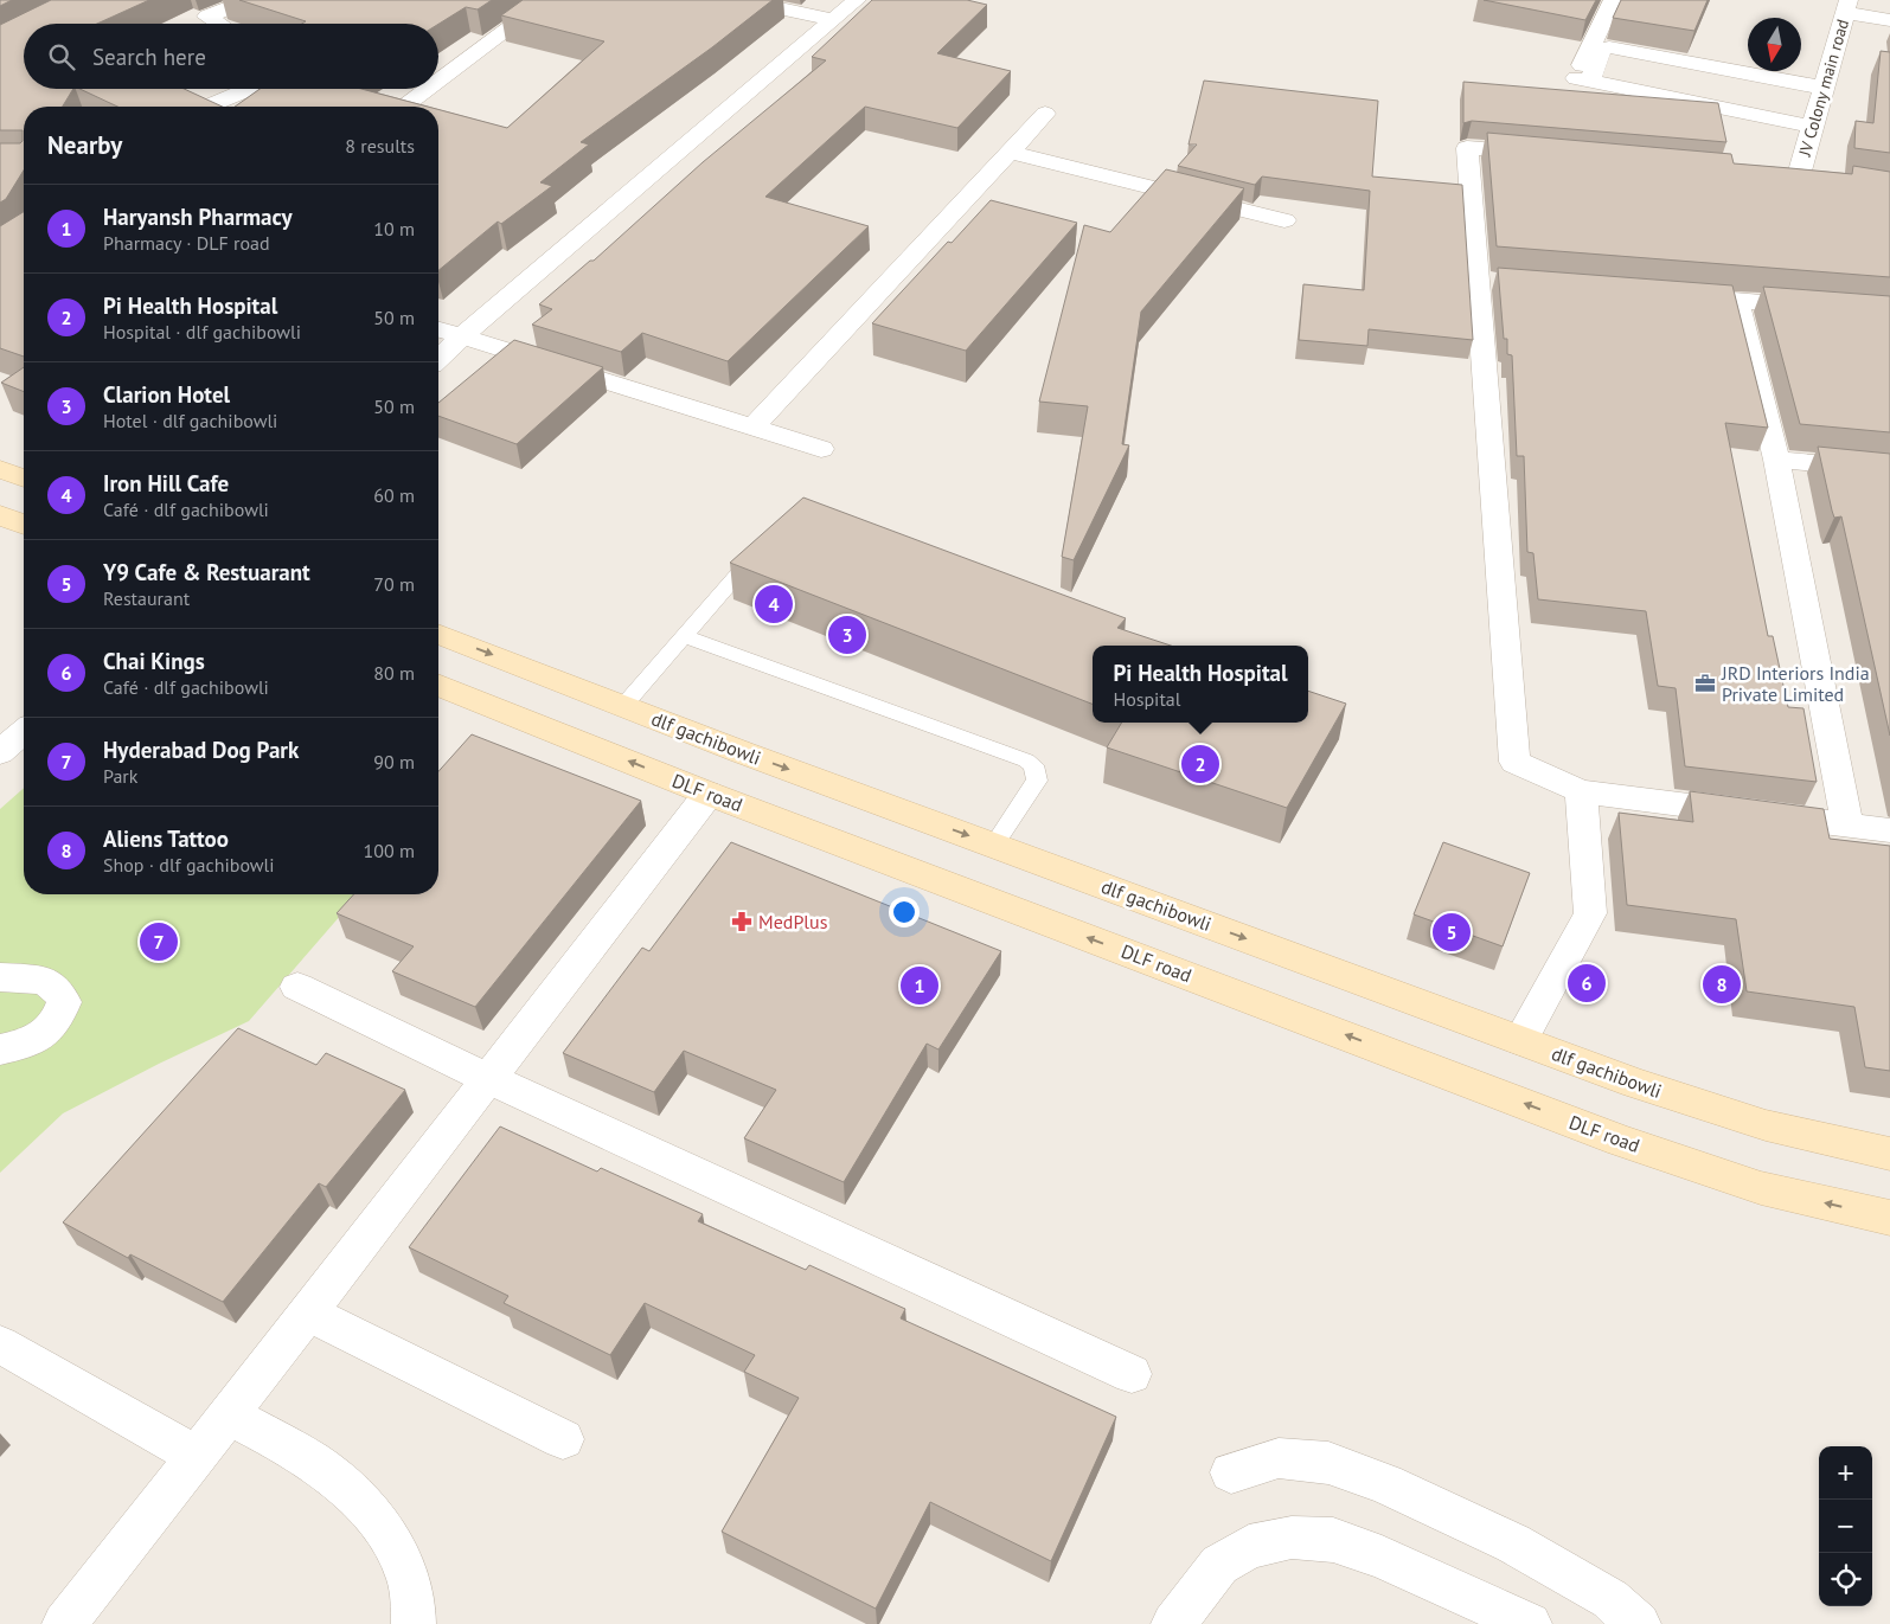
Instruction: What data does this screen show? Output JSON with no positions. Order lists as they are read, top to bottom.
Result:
{
  "streets": {
    "main road": ["dlf gachibowli", "DLF road"],
    "street": ["JV Colony main road"]
  },
  "one_way": ["dlf gachibowli", "DLF road"],
  "places": {
    "office": ["JRD Interiors India Private Limited"],
    "pharmacy": ["MedPlus"]
  },
  "north": "bottom",
  "page": {
    "search": "Search here",
    "heading": ["Nearby", "8 results"],
    "list": [
      {
        "mark": "1",
        "name": "Haryansh Pharmacy",
        "note": "Pharmacy · DLF road",
        "value": "10 m"
      },
      {
        "mark": "2",
        "name": "Pi Health Hospital",
        "note": "Hospital · dlf gachibowli",
        "value": "50 m"
      },
      {
        "mark": "3",
        "name": "Clarion Hotel",
        "note": "Hotel · dlf gachibowli",
        "value": "50 m"
      },
      {
        "mark": "4",
        "name": "Iron Hill Cafe",
        "note": "Café · dlf gachibowli",
        "value": "60 m"
      },
      {
        "mark": "5",
        "name": "Y9 Cafe & Restuarant",
        "note": "Restaurant",
        "value": "70 m"
      },
      {
        "mark": "6",
        "name": "Chai Kings",
        "note": "Café · dlf gachibowli",
        "value": "80 m"
      },
      {
        "mark": "7",
        "name": "Hyderabad Dog Park",
        "note": "Park",
        "value": "90 m"
      },
      {
        "mark": "8",
        "name": "Aliens Tattoo",
        "note": "Shop · dlf gachibowli",
        "value": "100 m"
      }
    ],
    "pins": [
      "4",
      "3",
      "2",
      "5",
      "7",
      "6",
      "8",
      "1"
    ],
    "popup": ["Pi Health Hospital", "Hospital"],
    "map_buttons": ["+", "−"]
  }
}
